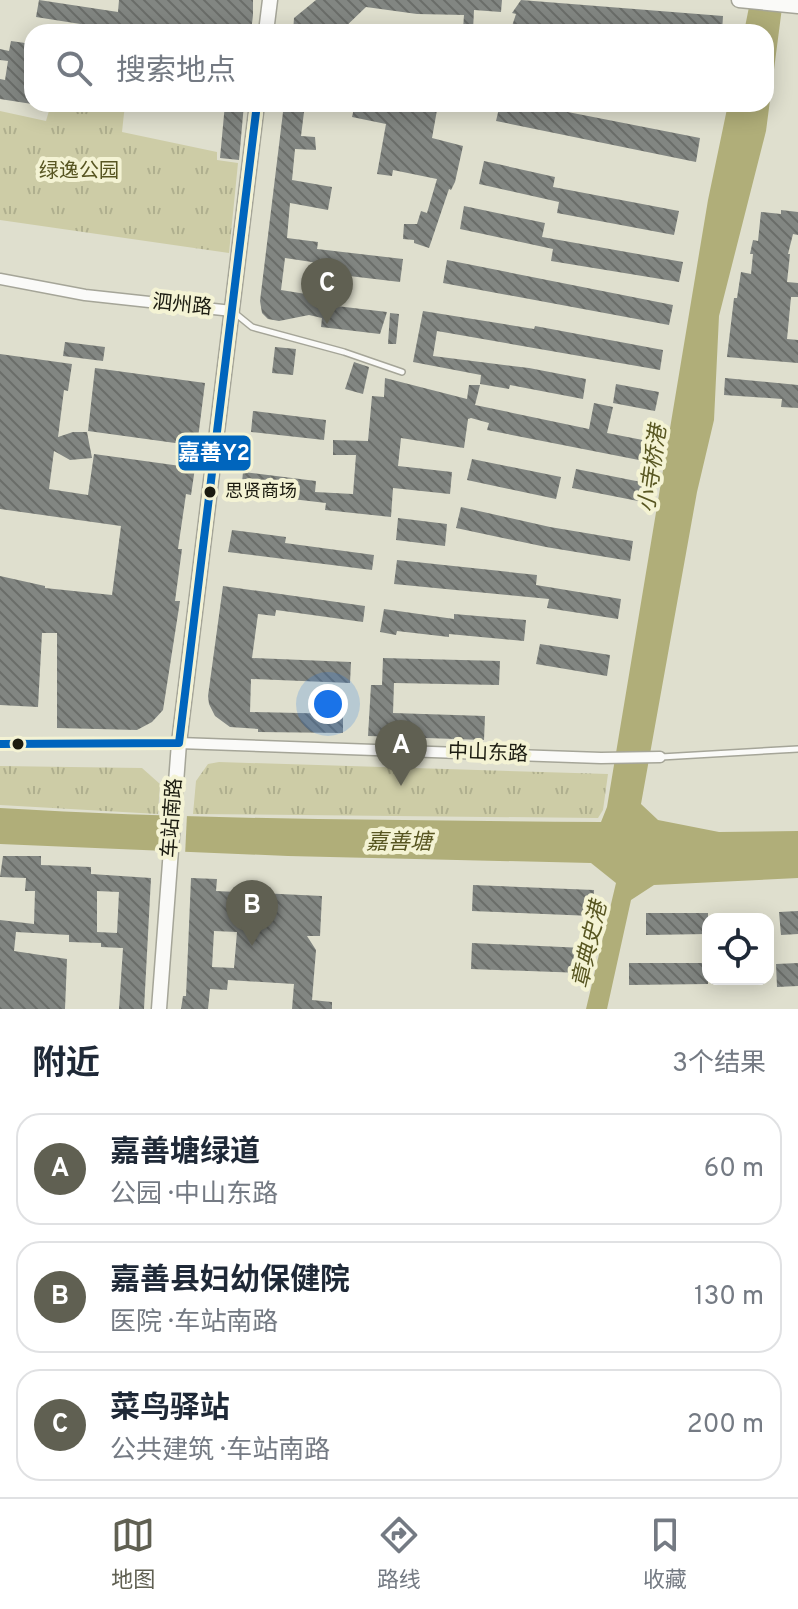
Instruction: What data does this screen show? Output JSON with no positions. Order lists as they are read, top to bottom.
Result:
{
  "streets": {
    "street": ["泗州路", "中山东路", "车站南路"]
  },
  "crossings": [
    ["泗州路", "车站南路"],
    ["中山东路", "车站南路"]
  ],
  "water": ["小寺桥港", "嘉善塘", "章典史港"],
  "parks": ["绿逸公园"],
  "places": ["思贤商场"],
  "lines": ["transit line 嘉善Y2"],
  "page": {
    "search": "搜索地点",
    "pins": ["C", "A", "B"],
    "heading": ["附近", "3个结果"],
    "list": [
      {
        "mark": "A",
        "name": "嘉善塘绿道",
        "note": "公园 · 中山东路",
        "value": "60 m"
      },
      {
        "mark": "B",
        "name": "嘉善县妇幼保健院",
        "note": "医院 · 车站南路",
        "value": "130 m"
      },
      {
        "mark": "C",
        "name": "菜鸟驿站",
        "note": "公共建筑 · 车站南路",
        "value": "200 m"
      }
    ],
    "nav": ["地图", "路线", "收藏"]
  }
}
